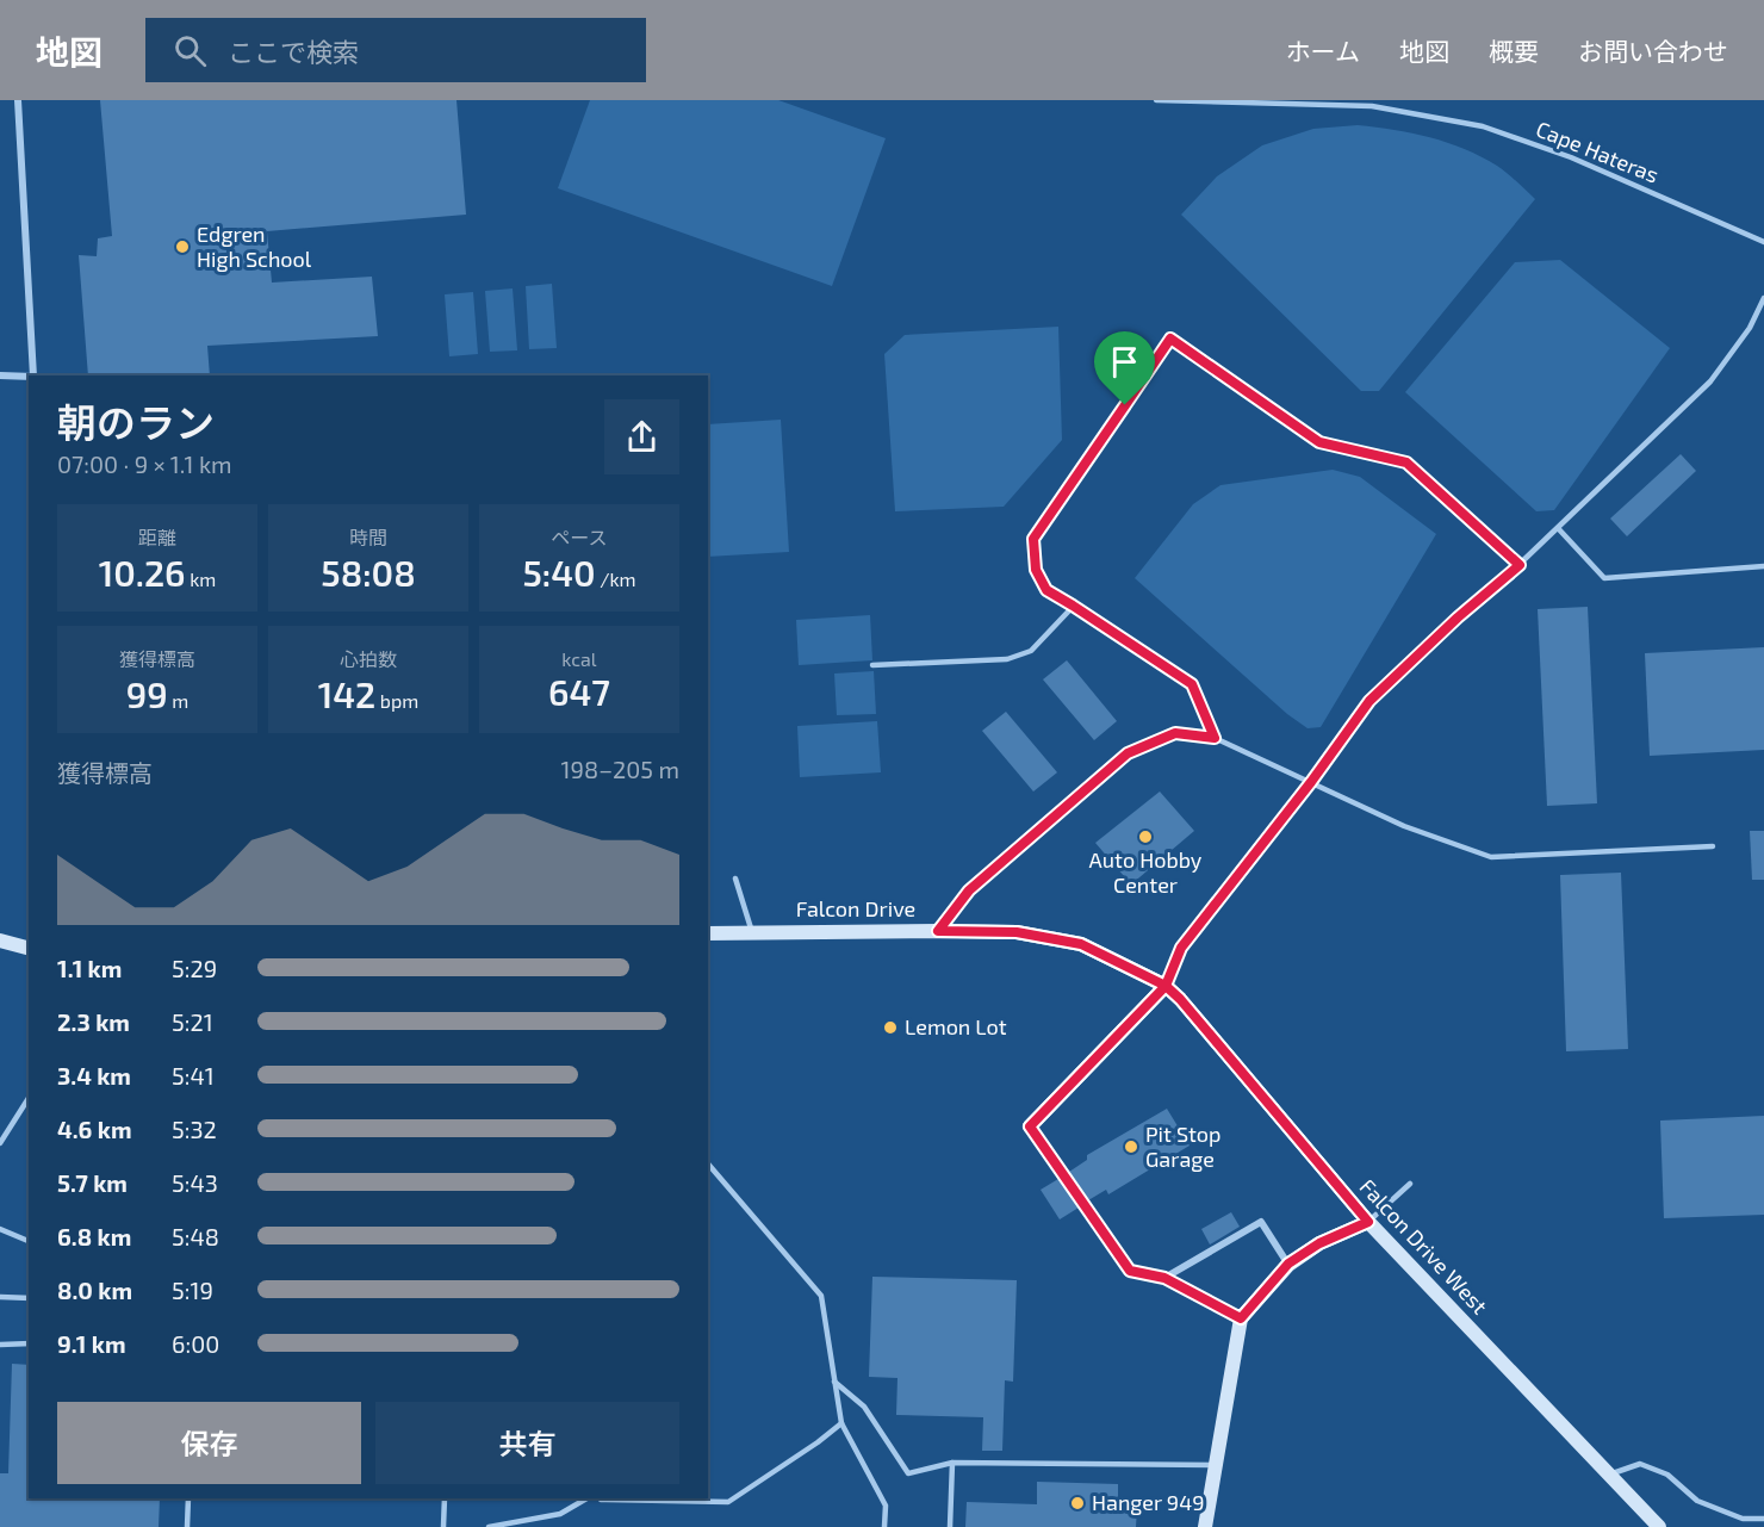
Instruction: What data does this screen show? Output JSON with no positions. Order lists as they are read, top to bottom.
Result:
{
  "streets": {
    "street": ["Falcon Drive", "Falcon Drive West"],
    "lane": ["Cape Hateras"]
  },
  "crossings": [
    ["Falcon Drive", "Falcon Drive West"]
  ],
  "places": [
    "Edgren High School",
    "Auto Hobby Center",
    "Lemon Lot",
    "Pit Stop Garage",
    "Hanger 949"
  ],
  "page": {
    "header": "地図",
    "search": "ここで検索",
    "nav": [
      "ホーム",
      "地図",
      "概要",
      "お問い合わせ"
    ],
    "heading": ["朝のラン", "07:00 · 9 × 1.1 km"],
    "stats": [
      ["距離", "10.26 km"],
      ["時間", "58:08"],
      ["ペース", "5:40 /km"],
      ["獲得標高", "99 m"],
      ["心拍数", "142 bpm"],
      ["kcal", "647"]
    ],
    "chart": ["獲得標高", "198–205 m"],
    "list": [
      {
        "name": "1.1 km",
        "note": "5:29"
      },
      {
        "name": "2.3 km",
        "note": "5:21"
      },
      {
        "name": "3.4 km",
        "note": "5:41"
      },
      {
        "name": "4.6 km",
        "note": "5:32"
      },
      {
        "name": "5.7 km",
        "note": "5:43"
      },
      {
        "name": "6.8 km",
        "note": "5:48"
      },
      {
        "name": "8.0 km",
        "note": "5:19"
      },
      {
        "name": "9.1 km",
        "note": "6:00"
      }
    ],
    "buttons": ["保存", "共有"]
  }
}
